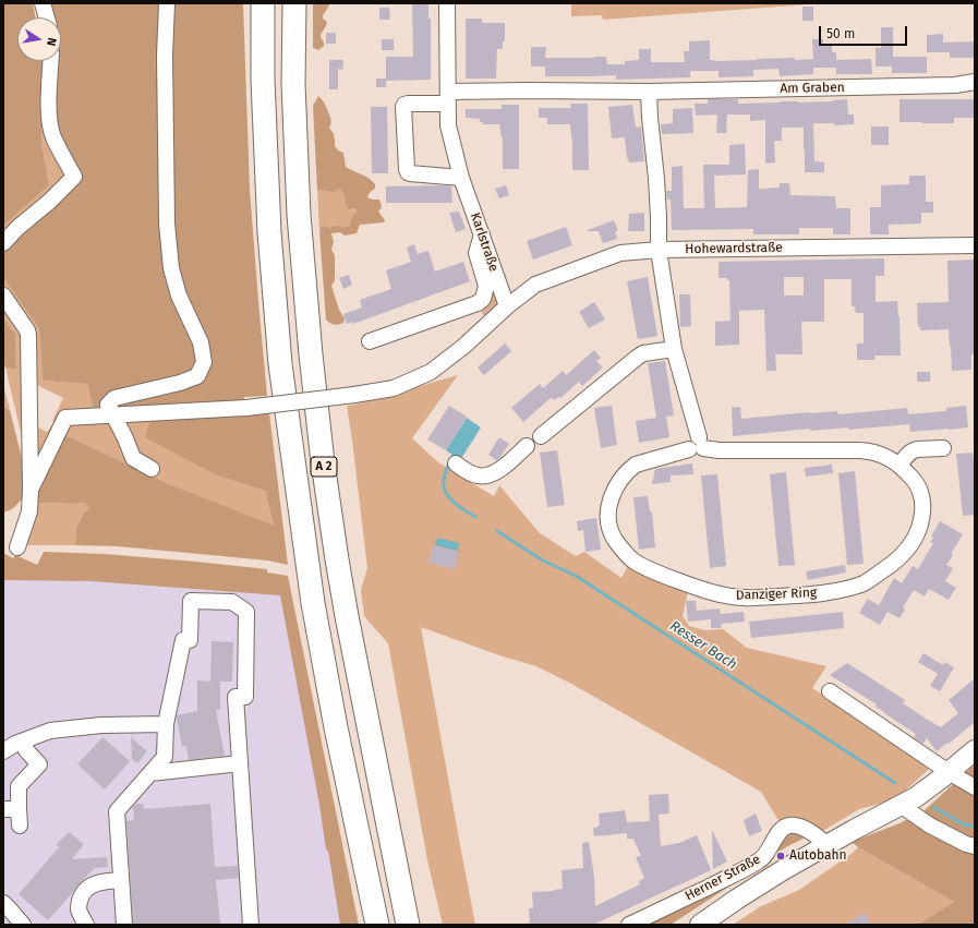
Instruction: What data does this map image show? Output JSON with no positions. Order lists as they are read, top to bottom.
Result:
{
  "streets": {
    "highway": ["A 2"],
    "main road": ["Herner Straße"],
    "street": [
      "Am Graben",
      "Karlstraße",
      "Hohewardstraße",
      "Danziger Ring"
    ]
  },
  "crossings": [
    ["Am Graben", "Karlstraße"],
    ["Karlstraße", "Hohewardstraße"]
  ],
  "water": ["Resser Bach"],
  "places": ["Autobahn"],
  "scale_bar": "50 m",
  "north": "right"
}
